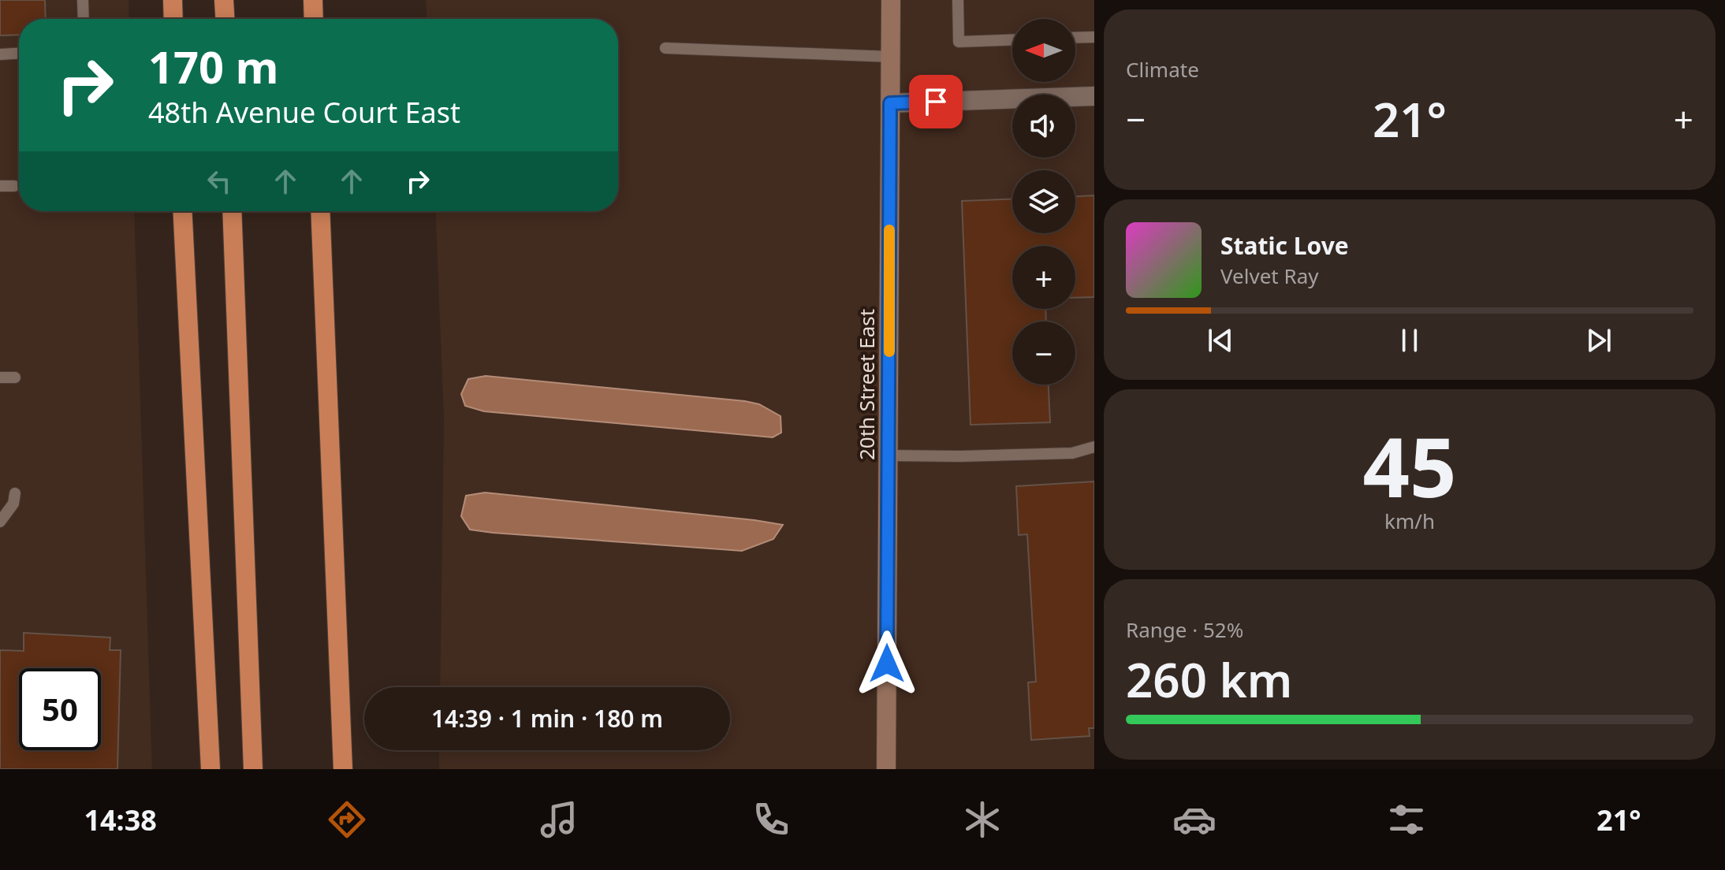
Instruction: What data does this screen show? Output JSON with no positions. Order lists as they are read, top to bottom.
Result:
{
  "streets": {
    "main road": ["20th Street East"]
  },
  "north": "left",
  "page": {
    "tile": [
      "Climate",
      ["45", "km/h"],
      ["Range · 52%", "260 km"]
    ],
    "map_buttons": ["+", "−"],
    "turn": ["170 m", "48th Avenue Court East"],
    "heat": ["−", "21°", "+"],
    "song": ["Static Love", "Velvet Ray"],
    "limit": "50",
    "trip": "14:39 · 1 min · 180 m",
    "tabs": ["14:38", "21°"]
  }
}
